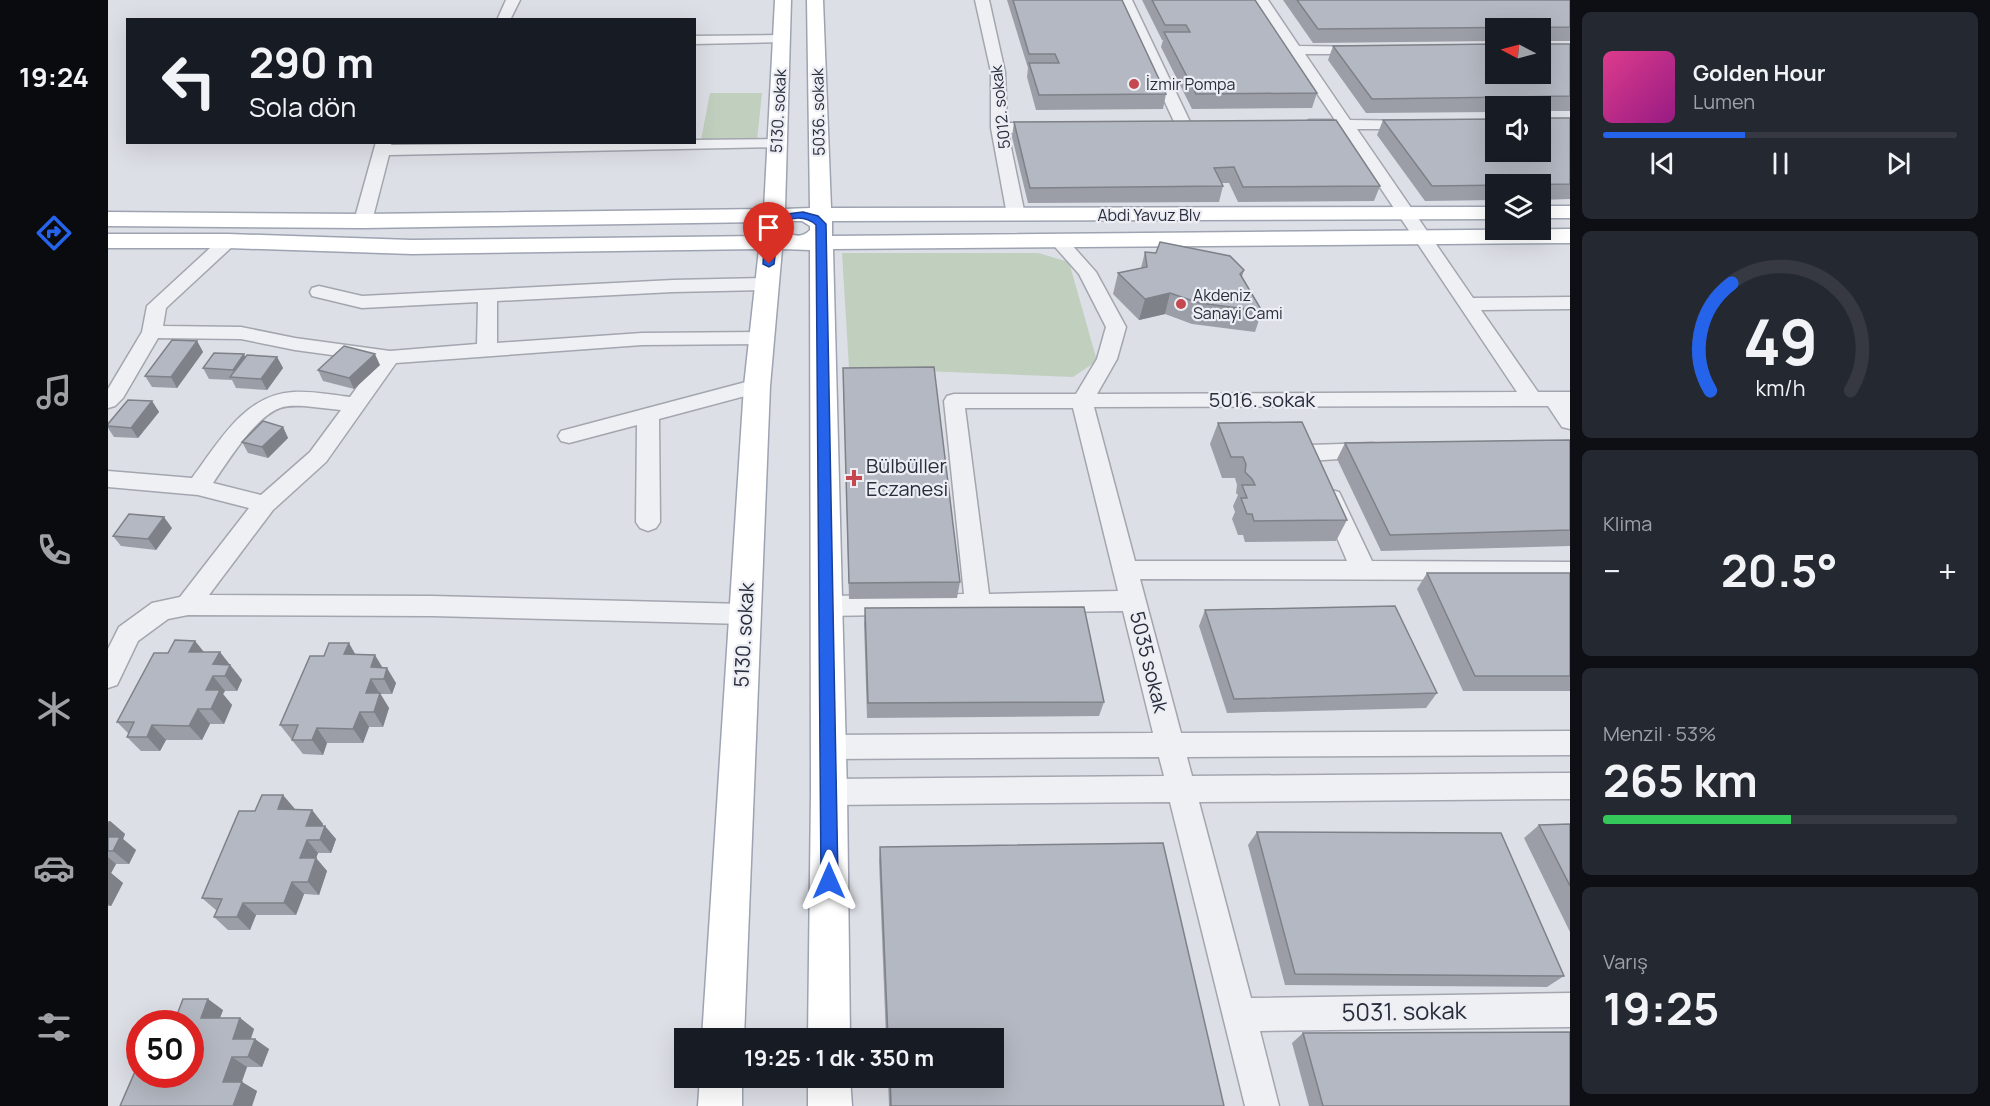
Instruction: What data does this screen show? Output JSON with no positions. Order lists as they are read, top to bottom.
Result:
{
  "streets": {
    "main road": ["5130. sokak", "5036. sokak", "Abdi Yavuz Blv"],
    "street": [
      "5012. sokak",
      "5016. sokak",
      "5035 sokak",
      "5031. sokak"
    ]
  },
  "crossings": [
    ["5012. sokak", "Abdi Yavuz Blv"],
    ["5130. sokak", "5036. sokak"],
    ["5130. sokak", "Abdi Yavuz Blv"],
    ["5036. sokak", "Abdi Yavuz Blv"],
    ["5016. sokak", "5035 sokak"],
    ["5035 sokak", "5031. sokak"]
  ],
  "places": {
    "other": ["İzmir Pompa", "Akdeniz Sanayi Cami"],
    "health": ["Bülbüller Eczanesi"]
  },
  "north": "left",
  "page": {
    "tabs": "19:24",
    "turn": ["290 m", "Sola dön"],
    "song": ["Golden Hour", "Lumen"],
    "tile": [
      "Klima",
      ["Menzil · 53%", "265 km"],
      ["Varış", "19:25"]
    ],
    "heat": ["−", "20.5°", "+"],
    "limit": "50",
    "trip": "19:25 · 1 dk · 350 m",
    "gauge": ["49", "km/h"]
  }
}
